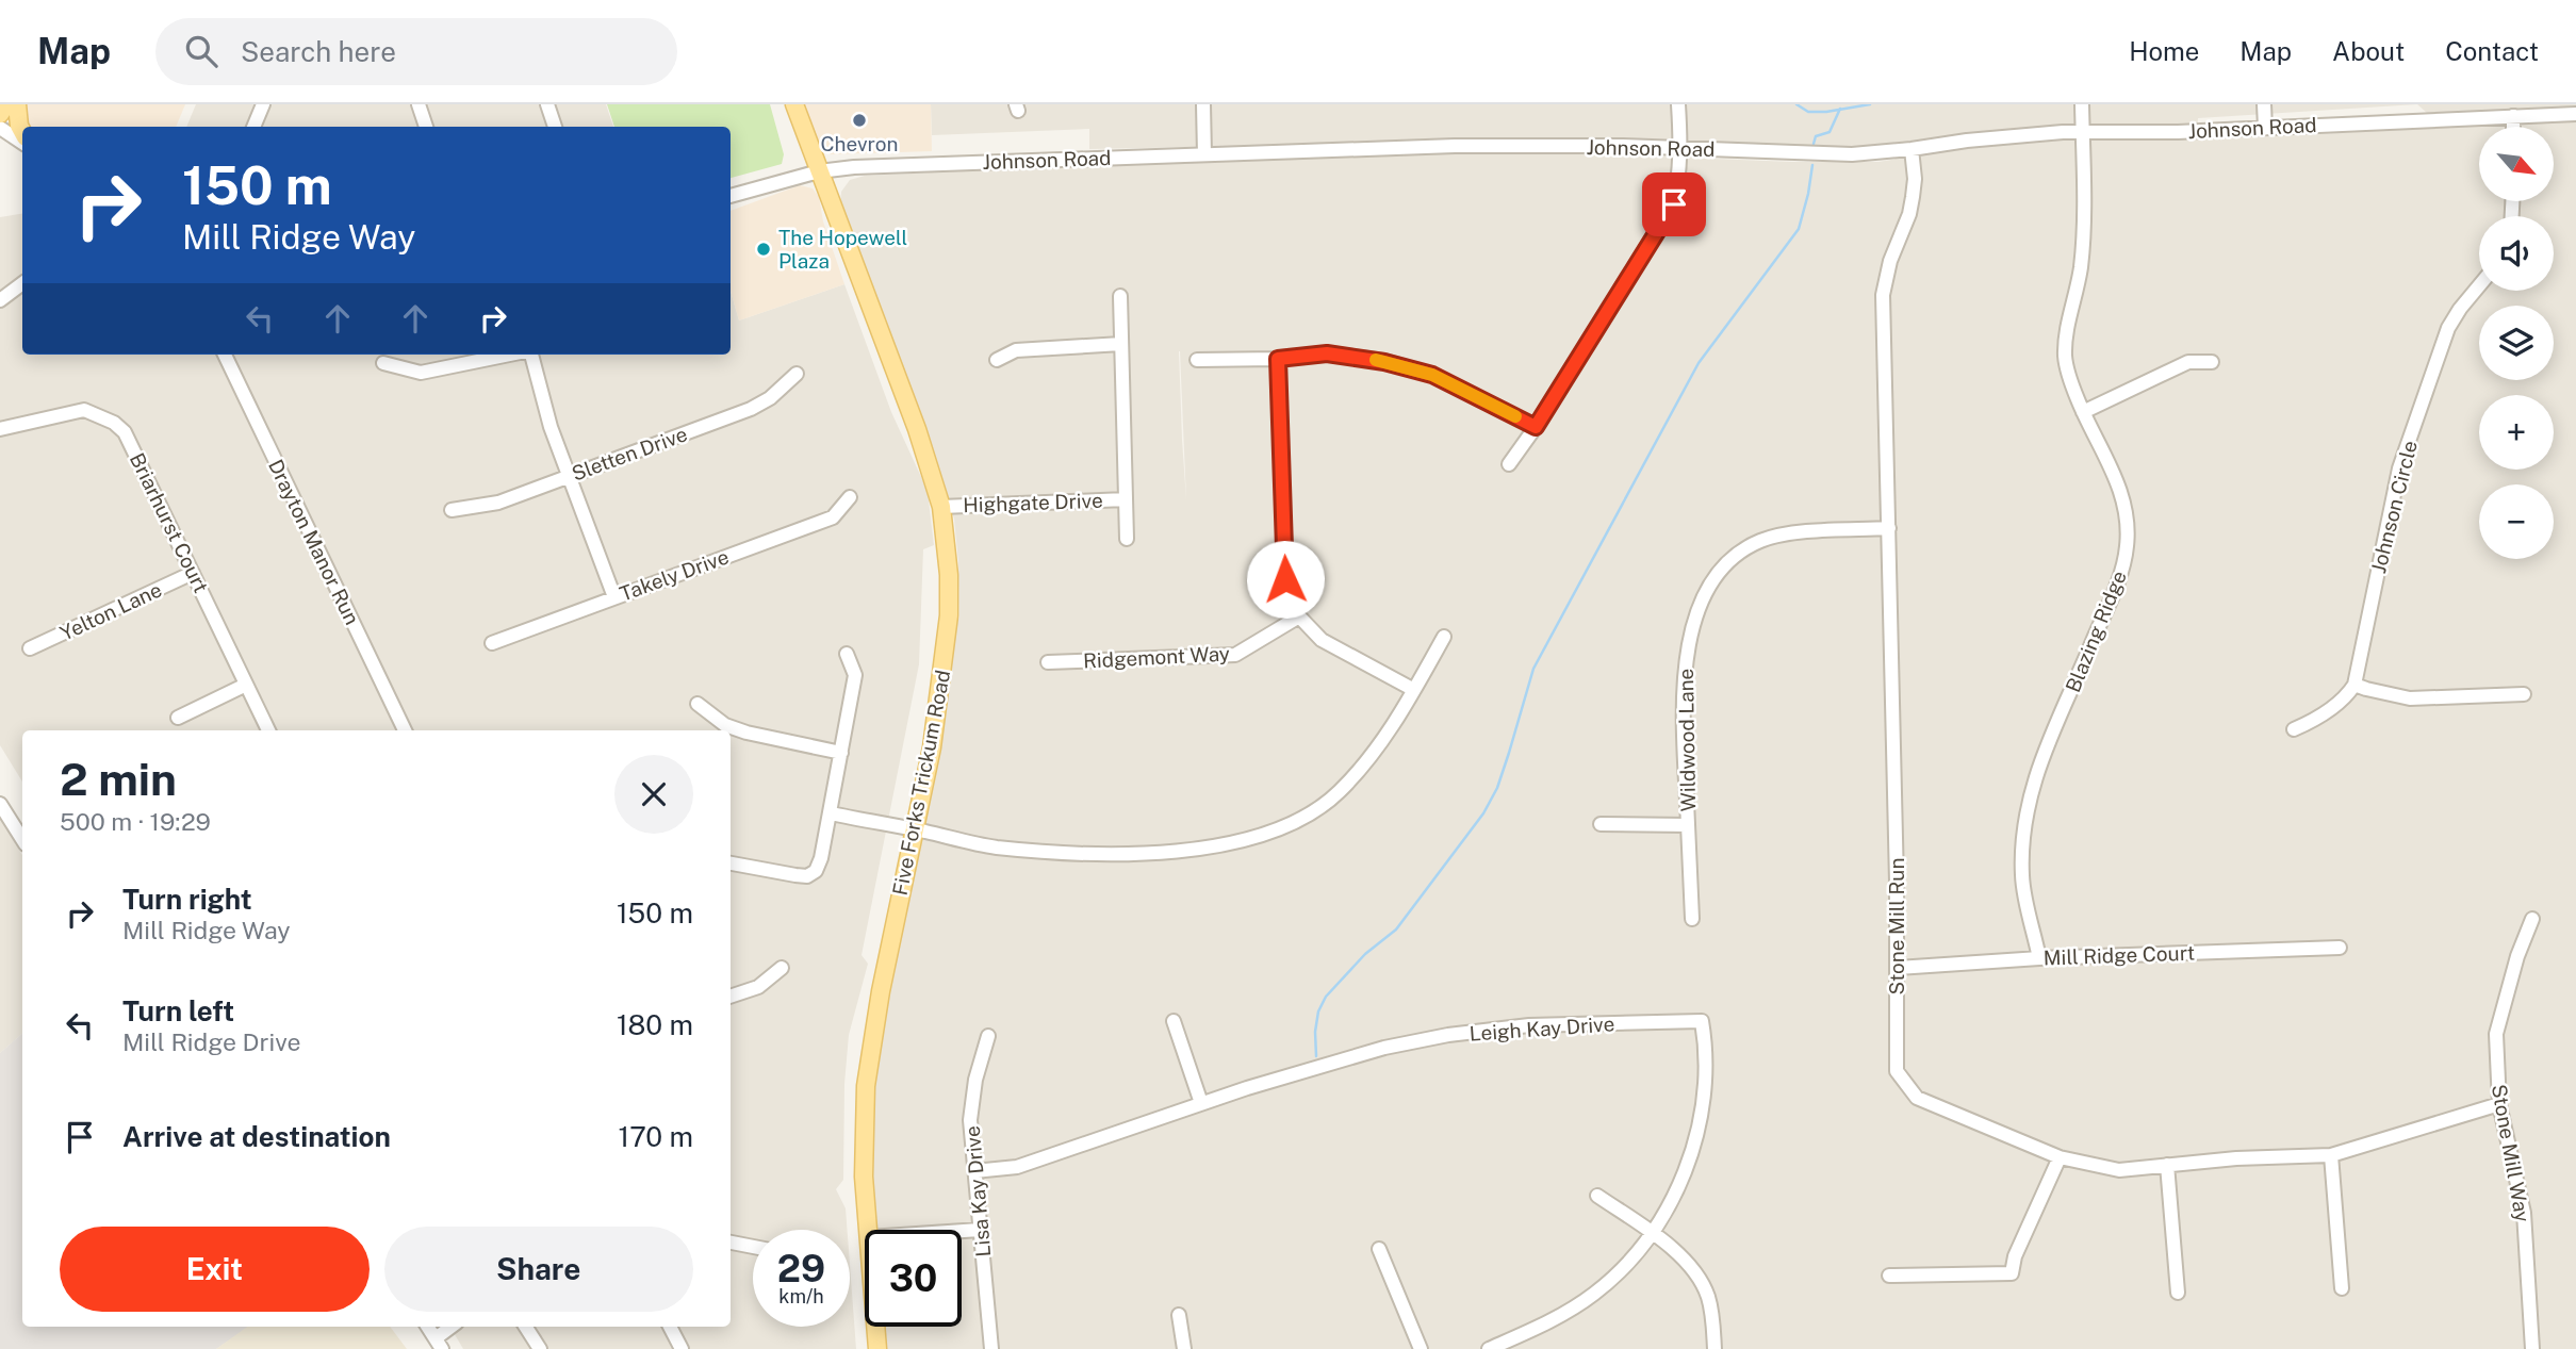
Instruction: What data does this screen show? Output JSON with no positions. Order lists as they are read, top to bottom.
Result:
{
  "streets": {
    "main road": ["Five Forks Trickum Road"],
    "street": [
      "Johnson Road",
      "Sletten Drive",
      "Highgate Drive",
      "Johnson Circle",
      "Briarhurst Court",
      "Drayton Manor Run",
      "Takely Drive",
      "Yelton Lane",
      "Blazing Ridge",
      "Ridgemont Way",
      "Wildwood Lane",
      "Stone Mill Run",
      "Mill Ridge Court",
      "Leigh Kay Drive",
      "Stone Mill Way",
      "Lisa Kay Drive"
    ]
  },
  "crossings": [
    ["Johnson Road", "Blazing Ridge"],
    ["Johnson Road", "Five Forks Trickum Road"],
    ["Johnson Road", "Stone Mill Run"],
    ["Highgate Drive", "Five Forks Trickum Road"],
    ["Briarhurst Court", "Yelton Lane"],
    ["Blazing Ridge", "Mill Ridge Court"],
    ["Wildwood Lane", "Stone Mill Run"],
    ["Stone Mill Run", "Mill Ridge Court"],
    ["Stone Mill Run", "Stone Mill Way"],
    ["Leigh Kay Drive", "Lisa Kay Drive"]
  ],
  "places": ["Chevron", "The Hopewell Plaza"],
  "north": "bottom right",
  "page": {
    "header": "Map",
    "search": "Search here",
    "nav": [
      "Home",
      "Map",
      "About",
      "Contact"
    ],
    "map_buttons": ["+", "−"],
    "turn": ["150 m", "Mill Ridge Way"],
    "heading": ["2 min", "500 m · 19:29"],
    "list": [
      {
        "name": "Turn right",
        "note": "Mill Ridge Way",
        "value": "150 m"
      },
      {
        "name": "Turn left",
        "note": "Mill Ridge Drive",
        "value": "180 m"
      },
      {
        "name": "Arrive at destination",
        "value": "170 m"
      }
    ],
    "buttons": ["Exit", "Share"],
    "speed": "29 km/h",
    "limit": "30"
  }
}
